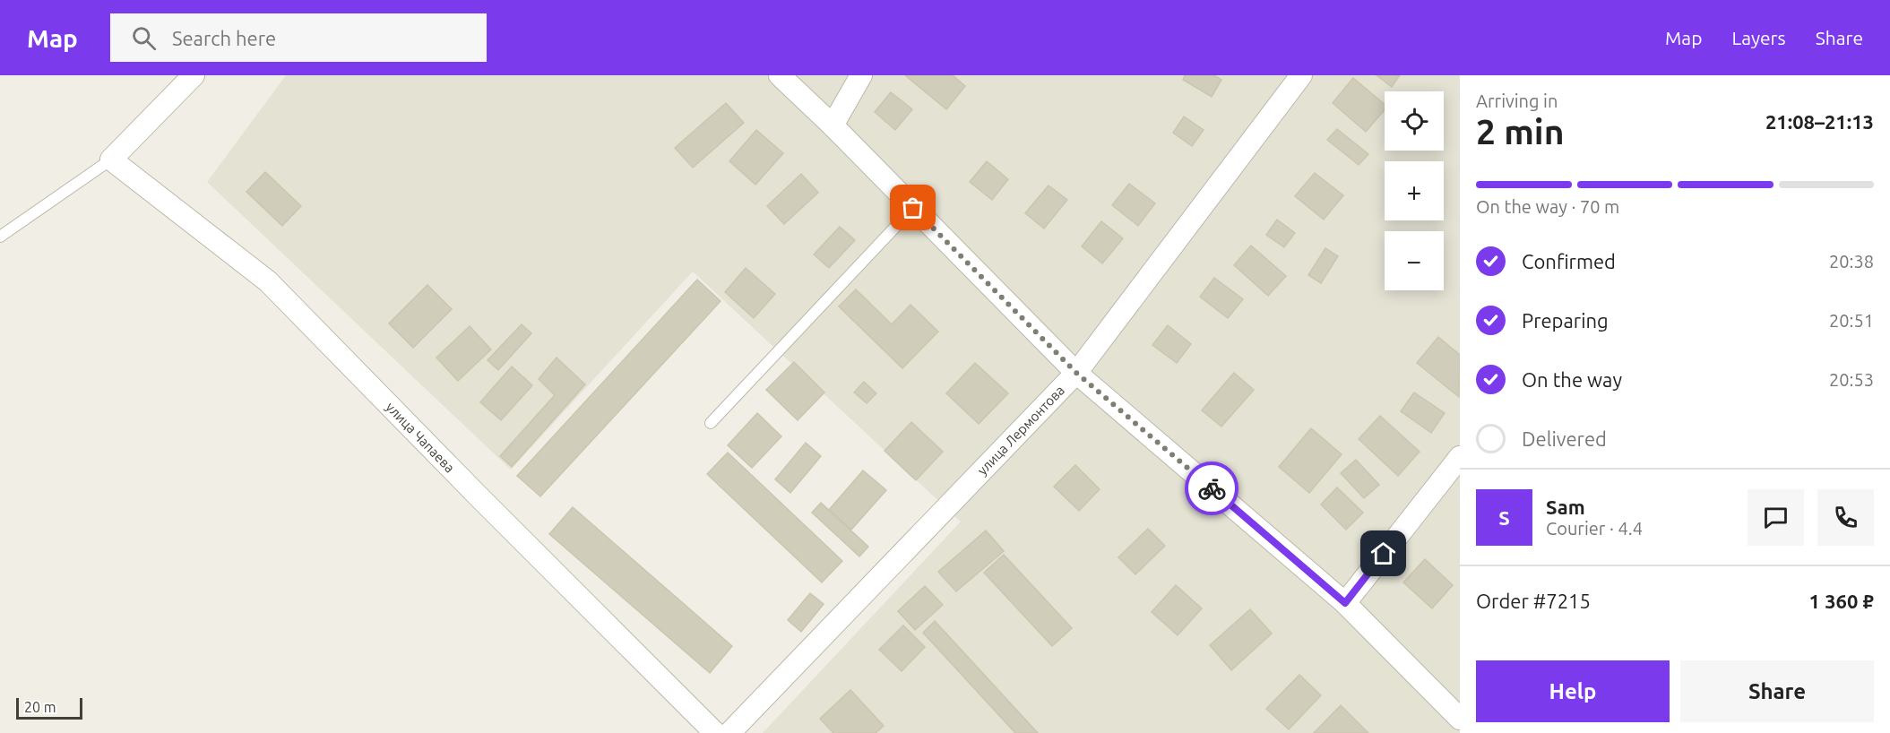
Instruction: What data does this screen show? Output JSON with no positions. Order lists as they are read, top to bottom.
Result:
{
  "streets": {
    "street": ["улица Лермонтова", "улица Чапаева"]
  },
  "scale_bar": "20 m",
  "page": {
    "header": "Map",
    "search": "Search here",
    "nav": ["Map", "Layers", "Share"],
    "heading": ["2 min", "Arriving in", "21:08–21:13"],
    "panel": [
      "Sam",
      "Courier · 4.4",
      "Order #7215",
      "1 360 ₽"
    ],
    "map_buttons": ["+", "−"],
    "bar": "On the way · 70 m",
    "list": [
      ["Confirmed", "20:38"],
      ["Preparing", "20:51"],
      ["On the way", "20:53"],
      "Delivered"
    ],
    "round": "S",
    "buttons": ["Help", "Share"],
    "scale": "20 m"
  }
}
